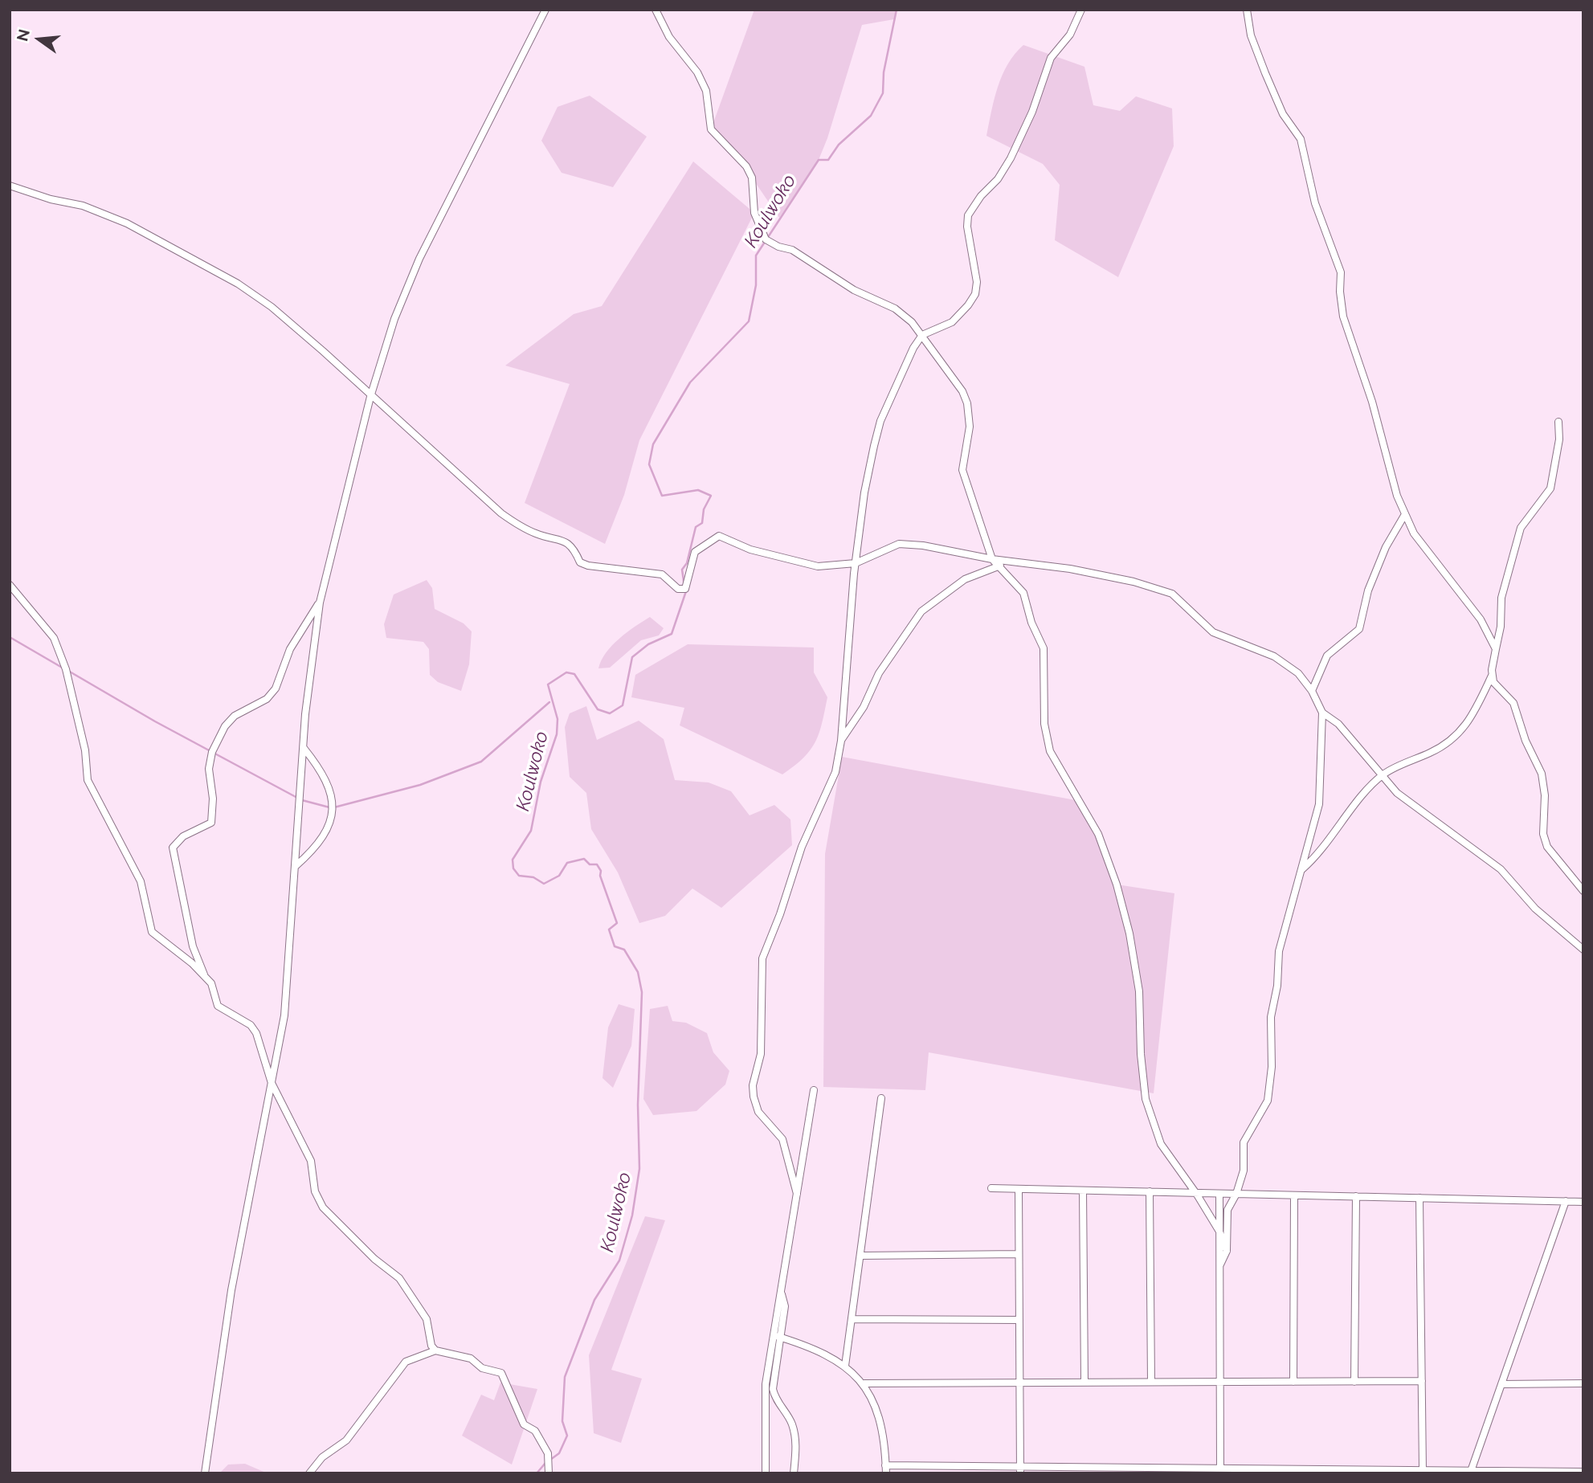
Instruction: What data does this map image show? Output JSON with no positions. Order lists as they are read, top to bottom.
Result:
{
  "water": ["Koulwoko"],
  "north": "left"
}
